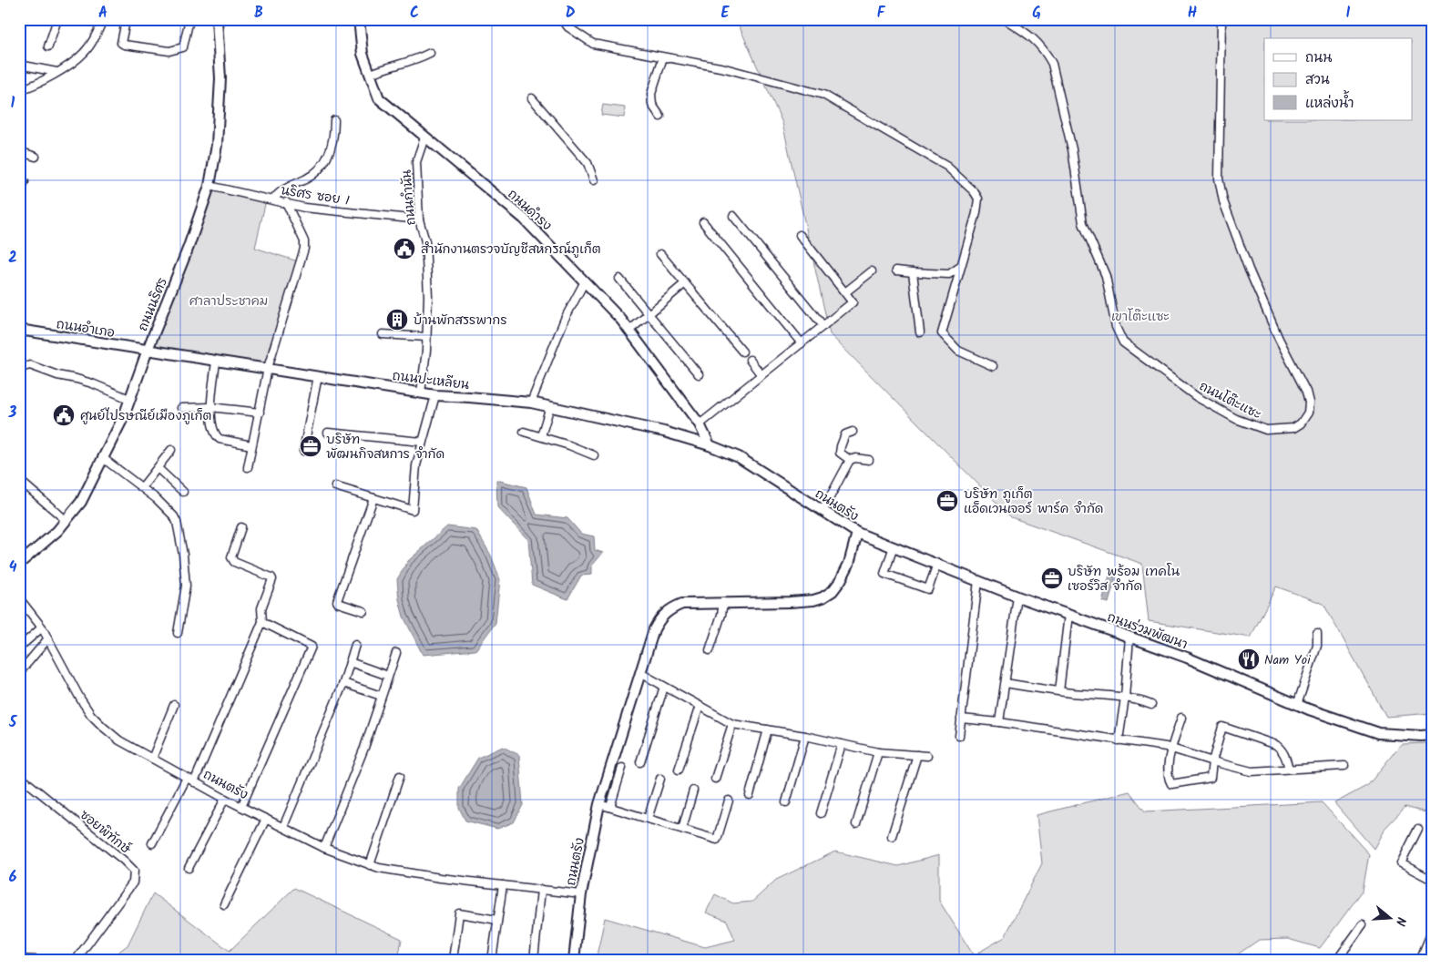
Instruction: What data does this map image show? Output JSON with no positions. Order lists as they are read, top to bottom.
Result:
{
  "streets": {
    "street": [
      "นริศร ซอย 1",
      "ถนนกำนัน",
      "ถนนดำรง",
      "ถนนนริศร",
      "ถนนอำเภอ",
      "ถนนปะเหลียน",
      "ถนนโต๊ะแซะ",
      "ถนนตรัง",
      "ถนนร่วมพัฒนา",
      "ซอยพิทักษ์"
    ]
  },
  "crossings": [
    ["นริศร ซอย 1", "ถนนกำนัน"],
    ["นริศร ซอย 1", "ถนนนริศร"],
    ["ถนนกำนัน", "ถนนดำรง"],
    ["ถนนกำนัน", "ถนนปะเหลียน"],
    ["ถนนดำรง", "ถนนปะเหลียน"],
    ["ถนนดำรง", "ถนนตรัง"],
    ["ถนนนริศร", "ถนนอำเภอ"],
    ["ถนนนริศร", "ถนนปะเหลียน"],
    ["ถนนอำเภอ", "ถนนปะเหลียน"],
    ["ถนนปะเหลียน", "ถนนตรัง"],
    ["ถนนตรัง", "ถนนร่วมพัฒนา"]
  ],
  "parks": ["ศาลาประชาคม", "เขาโต๊ะแซะ"],
  "places": {
    "public building": ["สำนักงานตรวจบัญชีสหกรณ์ภูเก็ต", "ศูนย์ไปรษณีย์เมืองภูเก็ต"],
    "building": ["บ้านพักสรรพากร"],
    "office": ["บริษัท พัฒนกิจสหการ จำกัด", "บริษัท ภูเก็ต แอ็ดเวนเจอร์ พาร์ค จำกัด", "บริษัท พร้อม เทคโน เซอร์วิส จำกัด"],
    "restaurant": ["Nam Yoi"]
  },
  "legend": ["ถนน", "สวน", "แหล่งน้ำ"],
  "north": "right",
  "grid": {
    "columns": [
      "A",
      "B",
      "C",
      "D",
      "E",
      "F",
      "G",
      "H",
      "I"
    ],
    "rows": [
      "1",
      "2",
      "3",
      "4",
      "5",
      "6"
    ]
  }
}
